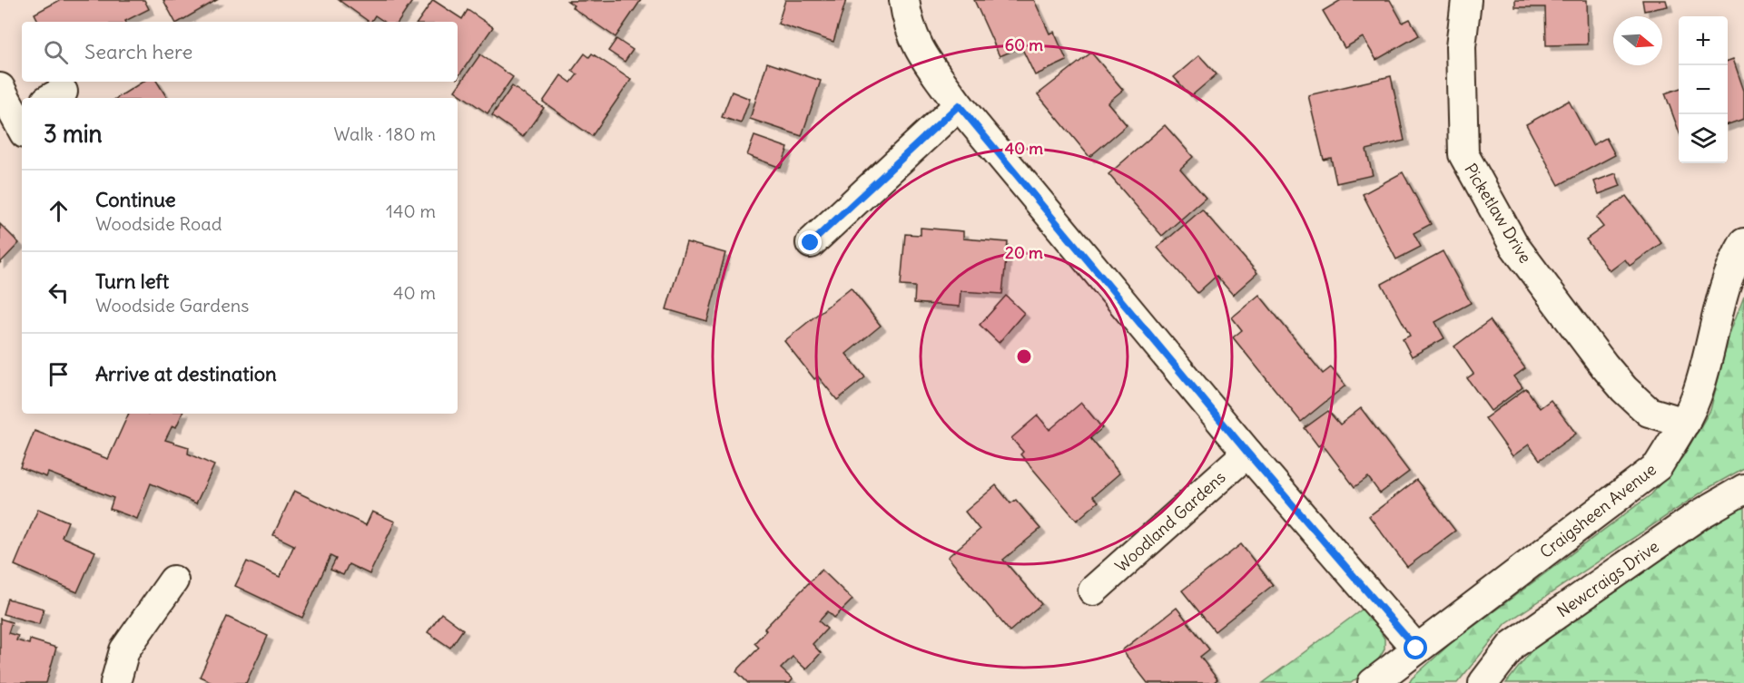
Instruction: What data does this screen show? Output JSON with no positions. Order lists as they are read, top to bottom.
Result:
{
  "streets": {
    "street": [
      "Picketlaw Drive",
      "Craigsheen Avenue",
      "Woodland Gardens",
      "Newcraigs Drive"
    ]
  },
  "crossings": [
    ["Picketlaw Drive", "Craigsheen Avenue"]
  ],
  "north": "right",
  "page": {
    "map_buttons": ["+", "−"],
    "search": "Search here",
    "heading": ["3 min", "Walk · 180 m"],
    "list": [
      ["Continue", "Woodside Road", "140 m"],
      ["Turn left", "Woodside Gardens", "40 m"],
      "Arrive at destination"
    ]
  },
  "rings": ["60 m", "40 m", "20 m"]
}
